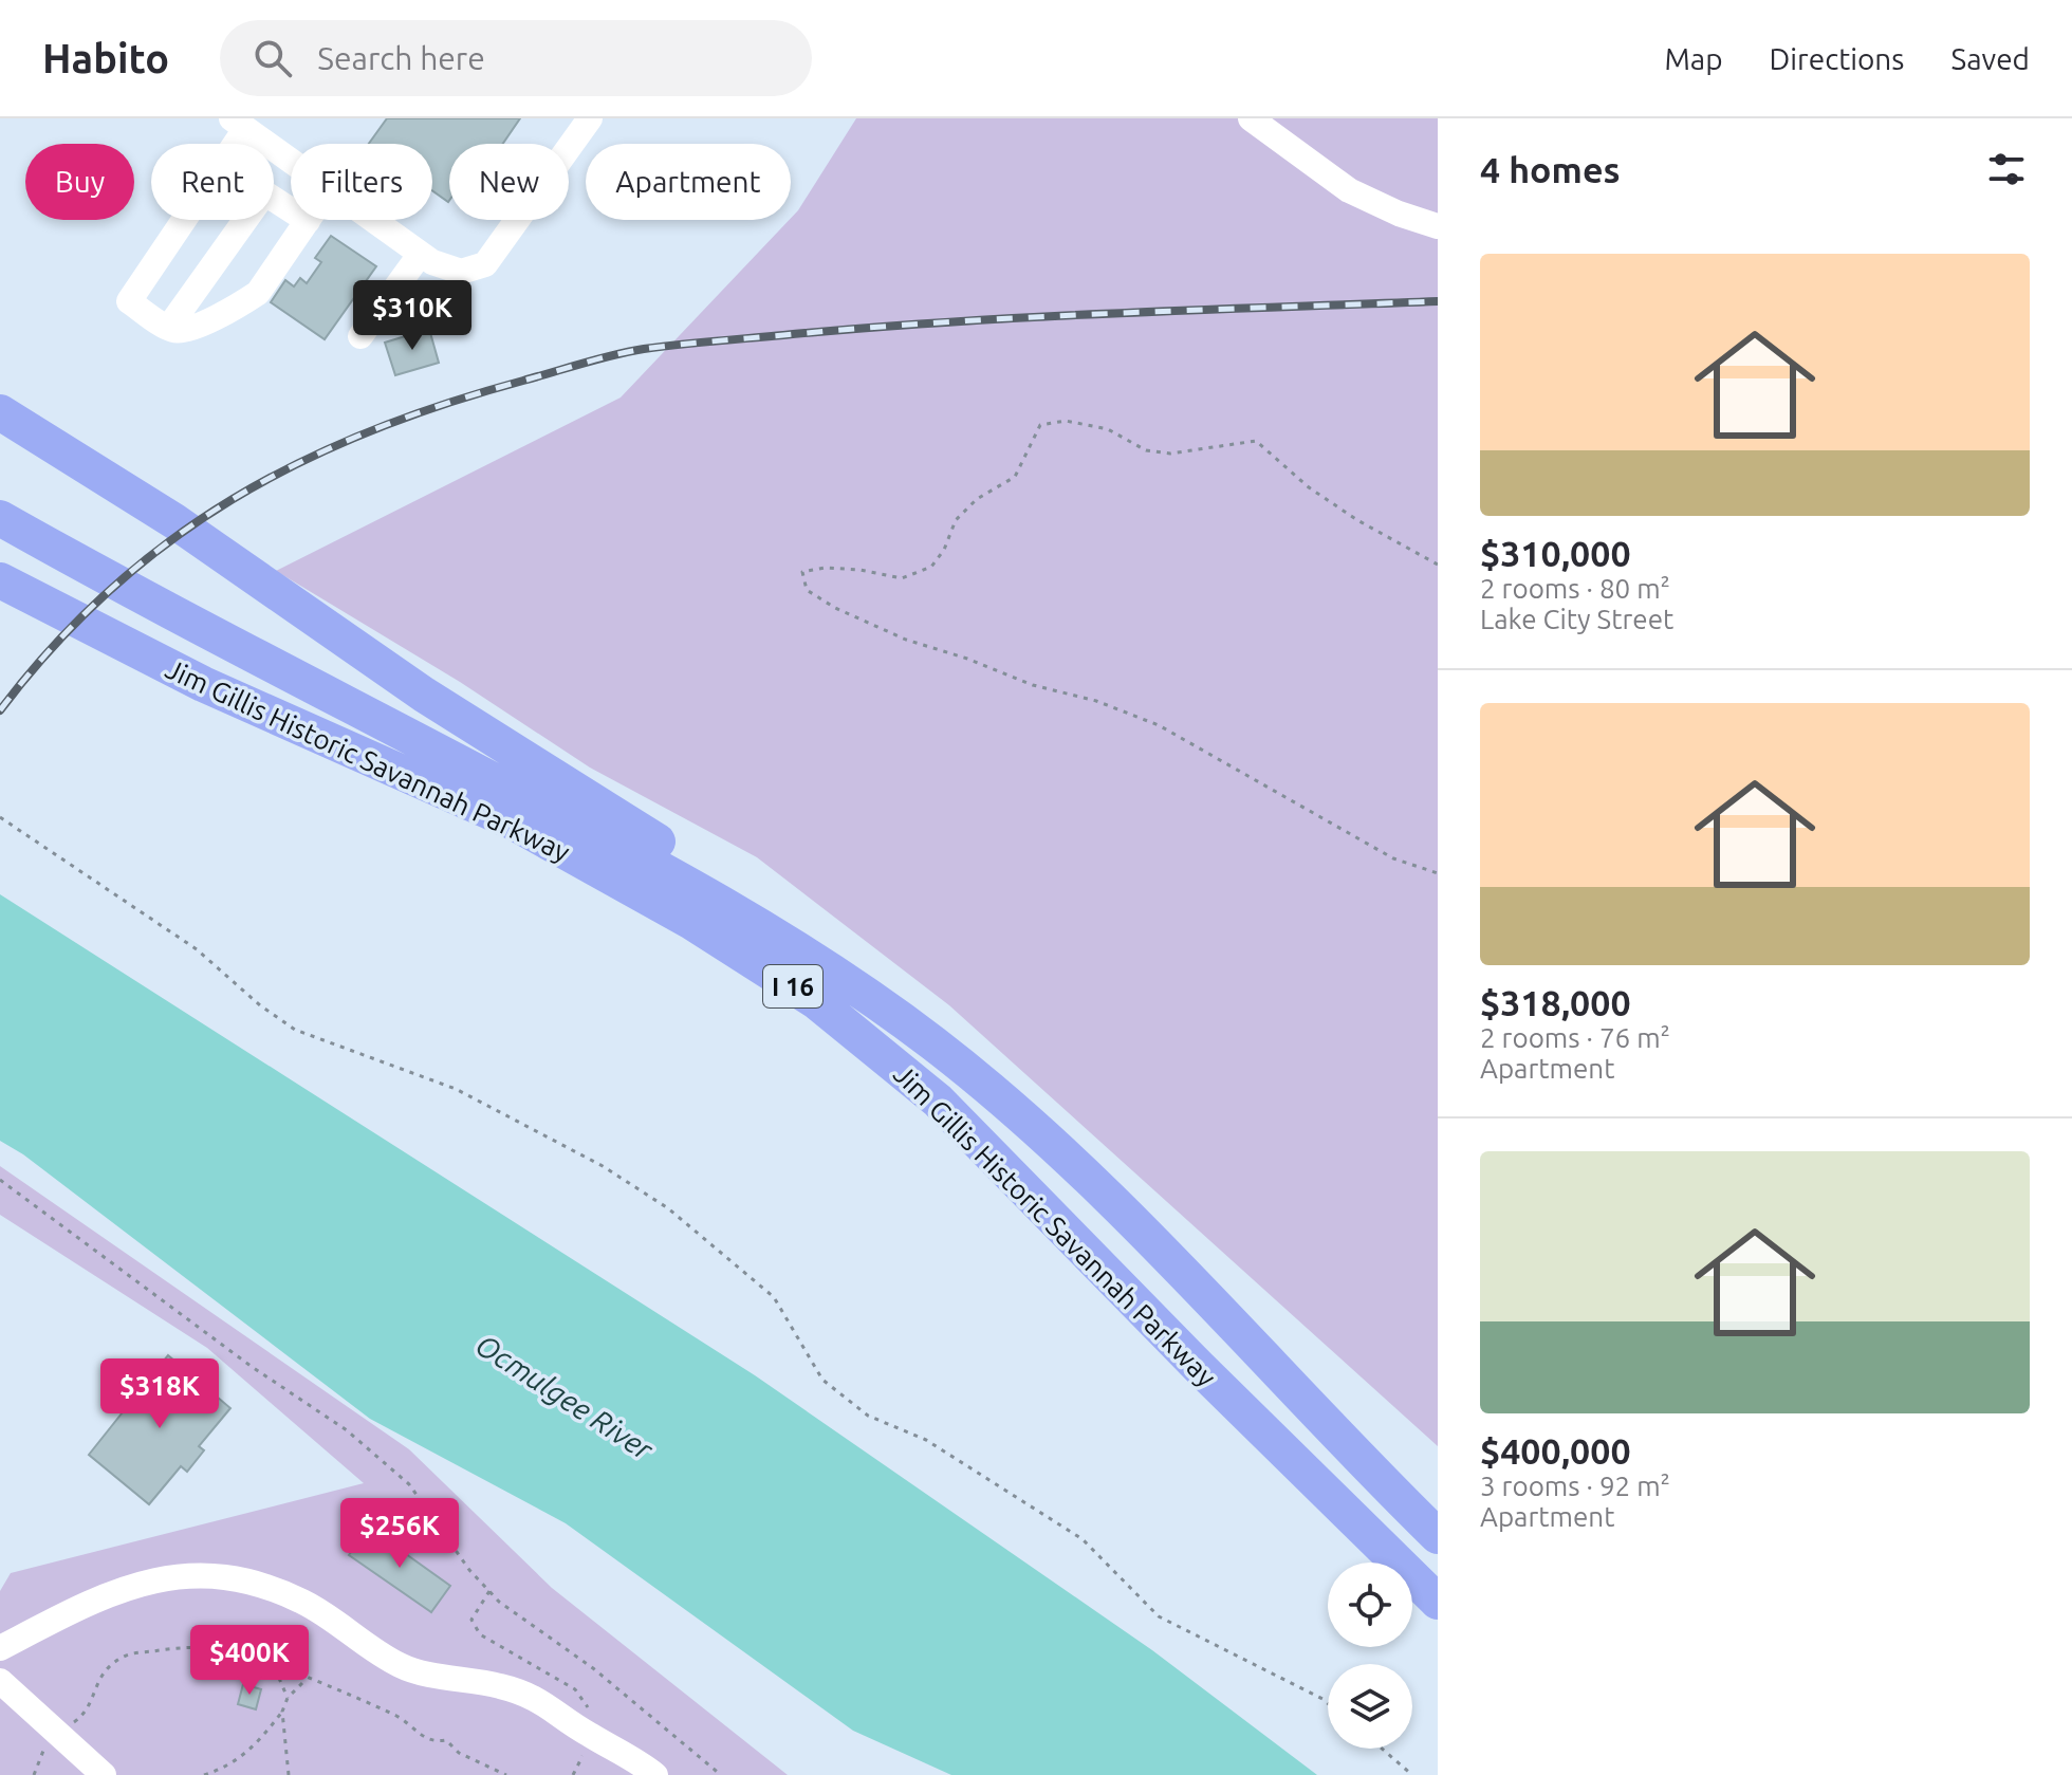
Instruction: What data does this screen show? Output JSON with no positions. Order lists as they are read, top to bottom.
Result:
{
  "streets": {
    "highway": ["Jim Gillis Historic Savannah Parkway", "I 16"]
  },
  "water": ["Ocmulgee River"],
  "page": {
    "header": "Habito",
    "search": "Search here",
    "nav": ["Map", "Directions", "Saved"],
    "heading": "4 homes",
    "chip": [
      "Buy",
      "Rent",
      "Filters",
      "New",
      "Apartment"
    ],
    "list": [
      {
        "name": "$310,000",
        "note": "2 rooms · 80 m² · Lake City Street"
      },
      {
        "name": "$318,000",
        "note": "2 rooms · 76 m² · Apartment"
      },
      {
        "name": "$400,000",
        "note": "3 rooms · 92 m² · Apartment"
      }
    ],
    "price": [
      "$310K",
      "$318K",
      "$256K",
      "$400K"
    ]
  }
}
